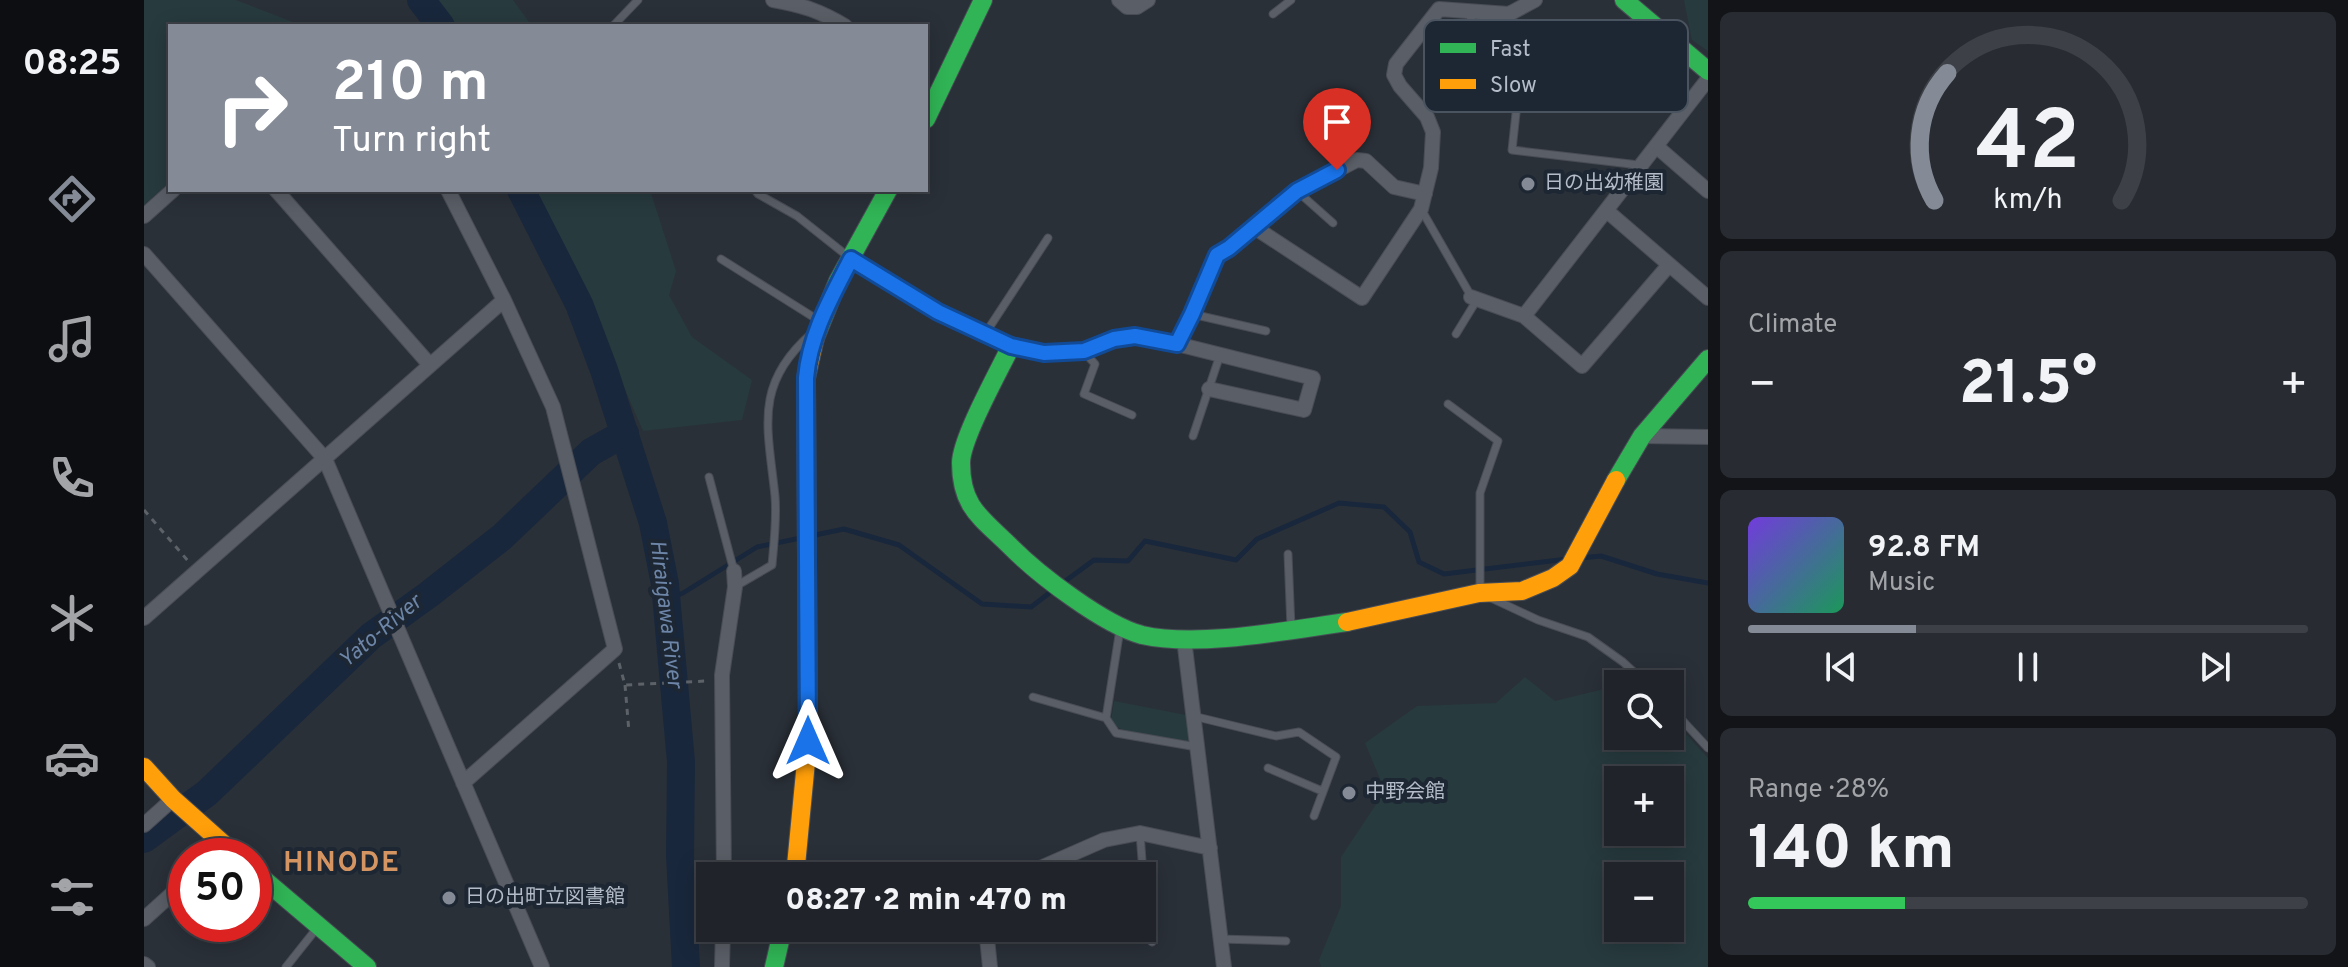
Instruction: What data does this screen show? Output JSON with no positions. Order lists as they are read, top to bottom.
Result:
{
  "districts": ["HINODE"],
  "water": ["Hiraigawa River", "Yato-River"],
  "places": ["日の出幼稚園", "中野会館", "日の出町立図書館"],
  "legend": ["Fast", "Slow"],
  "page": {
    "tabs": "08:25",
    "turn": ["210 m", "Turn right"],
    "tile": [
      "Climate",
      ["Range · 28%", "140 km"]
    ],
    "heat": ["−", "21.5°", "+"],
    "song": ["92.8 FM", "Music"],
    "map_buttons": ["+", "−"],
    "limit": "50",
    "trip": "08:27 · 2 min · 470 m",
    "gauge": ["42", "km/h"]
  }
}
